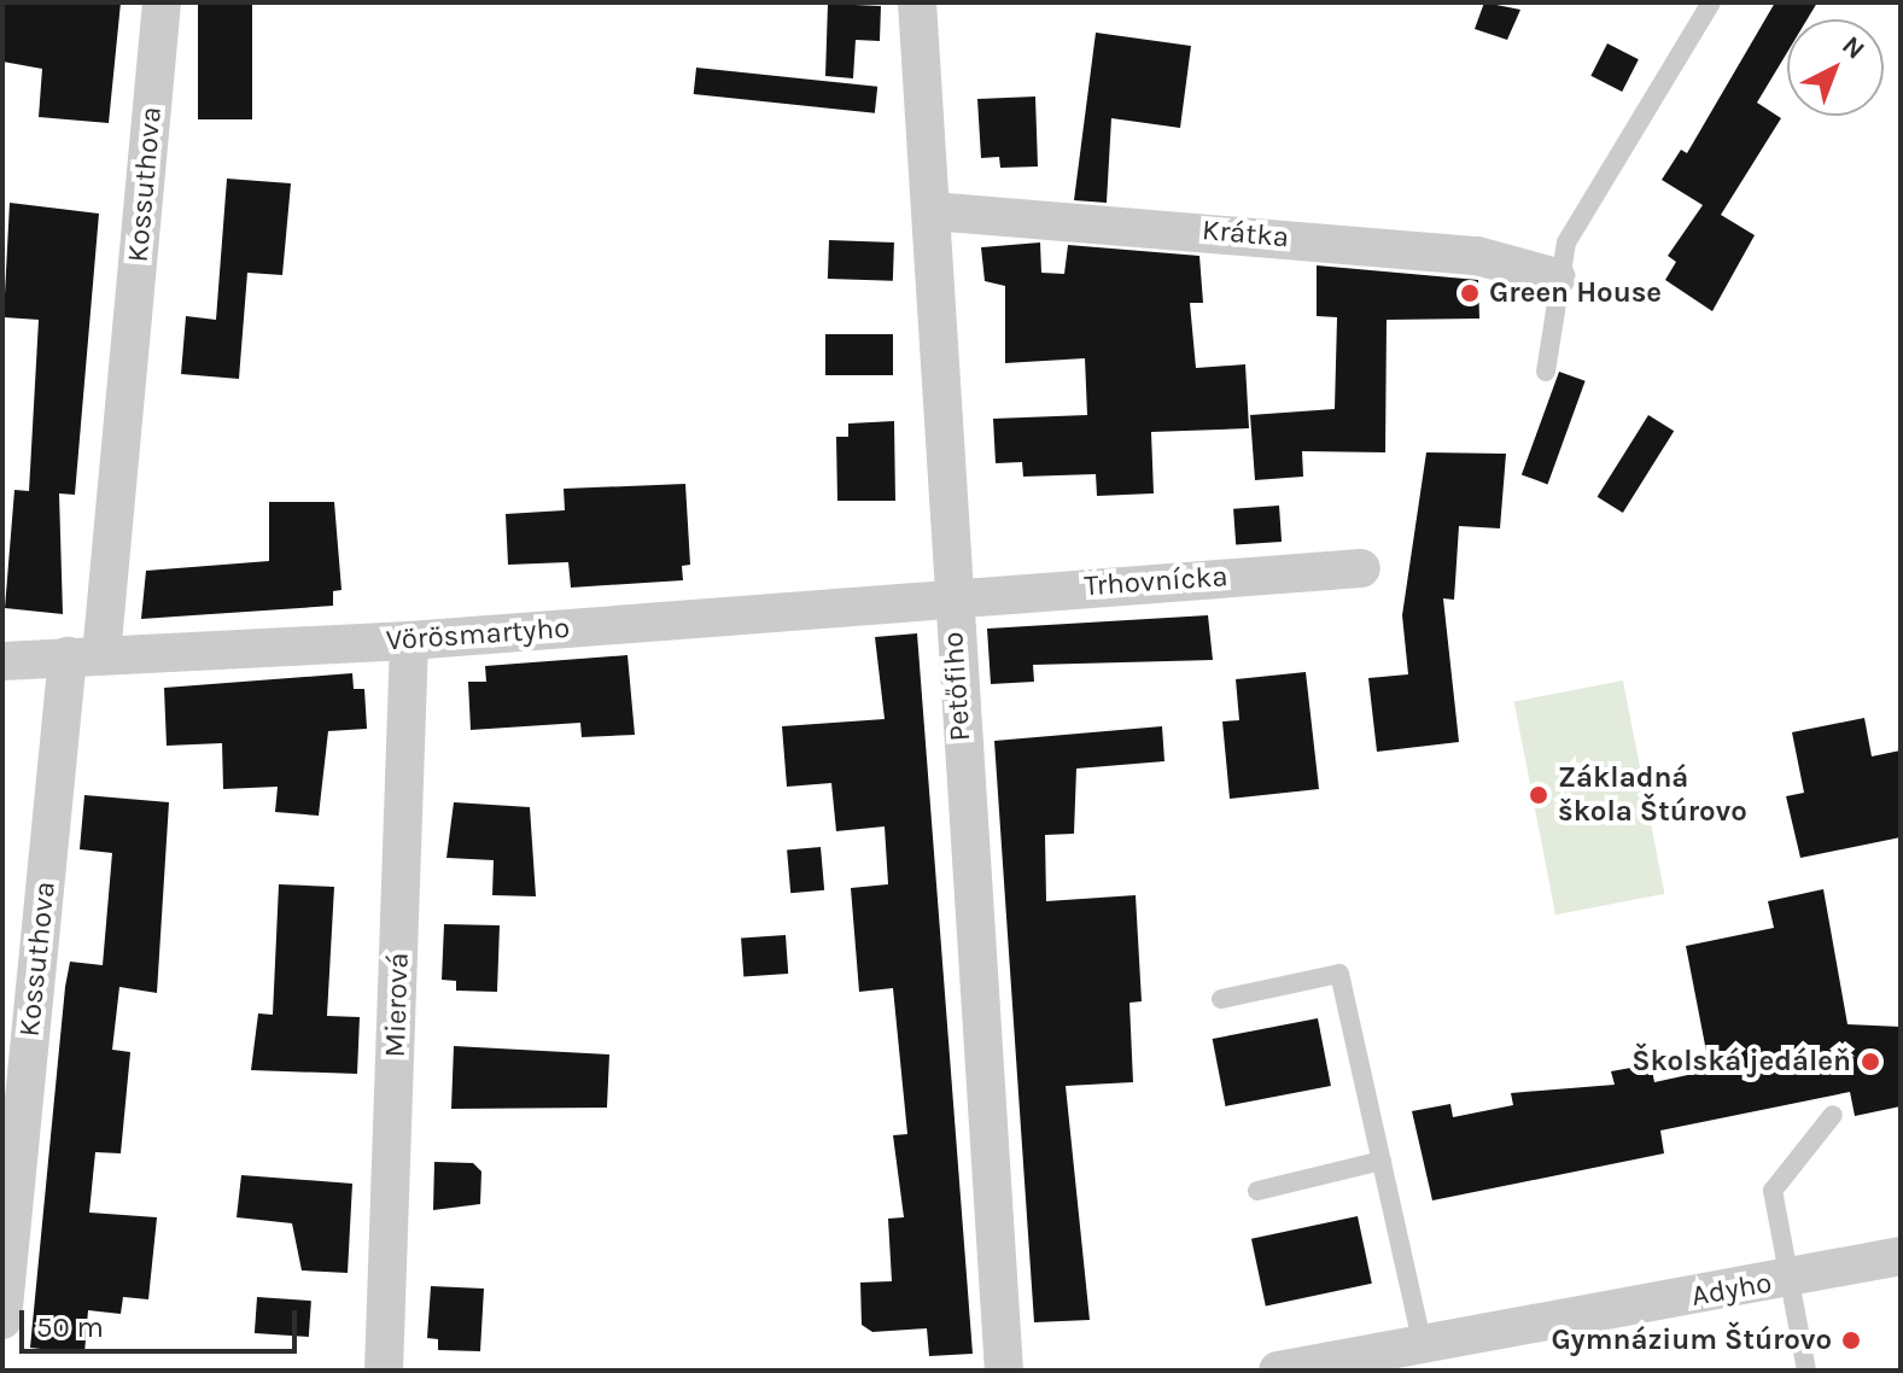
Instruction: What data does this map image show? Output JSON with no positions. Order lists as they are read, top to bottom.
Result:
{
  "streets": {
    "street": [
      "Kossuthova",
      "Krátka",
      "Trhovnícka",
      "Vörösmartyho",
      "Petőfiho",
      "Mierová",
      "Adyho"
    ]
  },
  "crossings": [
    ["Kossuthova", "Vörösmartyho"],
    ["Krátka", "Petőfiho"],
    ["Trhovnícka", "Vörösmartyho"],
    ["Trhovnícka", "Petőfiho"],
    ["Vörösmartyho", "Petőfiho"],
    ["Vörösmartyho", "Mierová"]
  ],
  "places": [
    "Green House",
    "Základná škola Štúrovo",
    "Školská jedáleň",
    "Gymnázium Štúrovo"
  ],
  "scale_bar": "50 m",
  "north": "top right"
}
